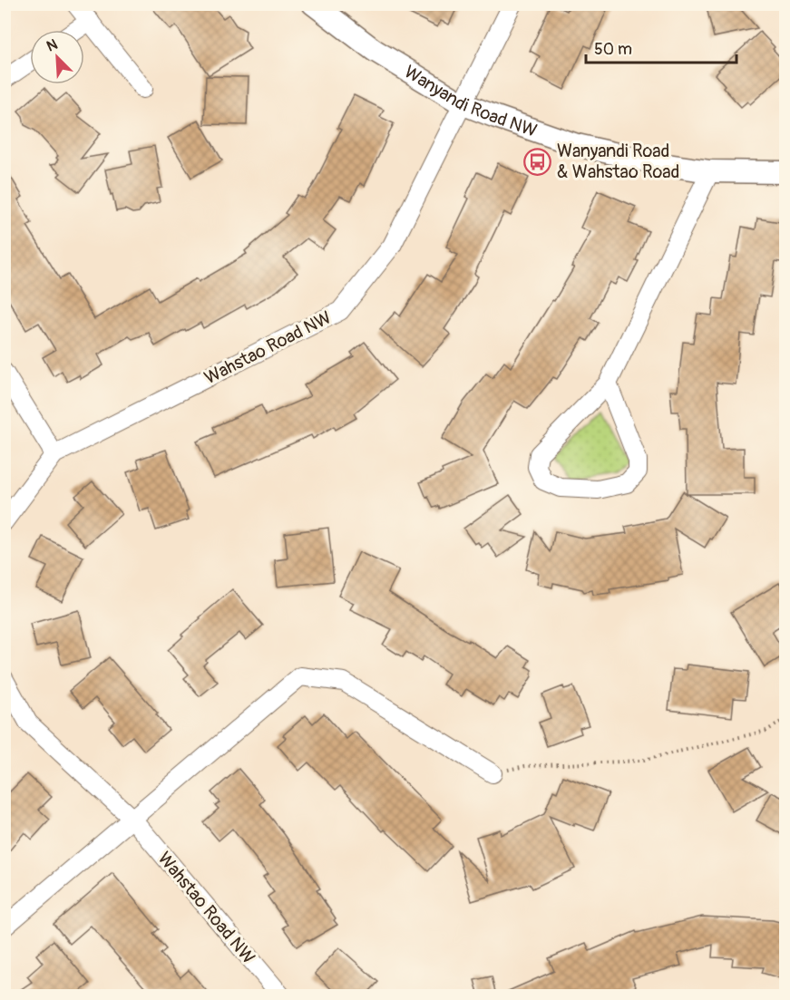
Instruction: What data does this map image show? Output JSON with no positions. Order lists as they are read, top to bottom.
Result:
{
  "streets": {
    "street": ["Wanyandi Road NW", "Wahstao Road NW"]
  },
  "crossings": [
    ["Wanyandi Road NW", "Wahstao Road NW"]
  ],
  "places": {
    "bus stop": ["Wanyandi Road & Wahstao Road"]
  },
  "scale_bar": "50 m",
  "north": "top left"
}
